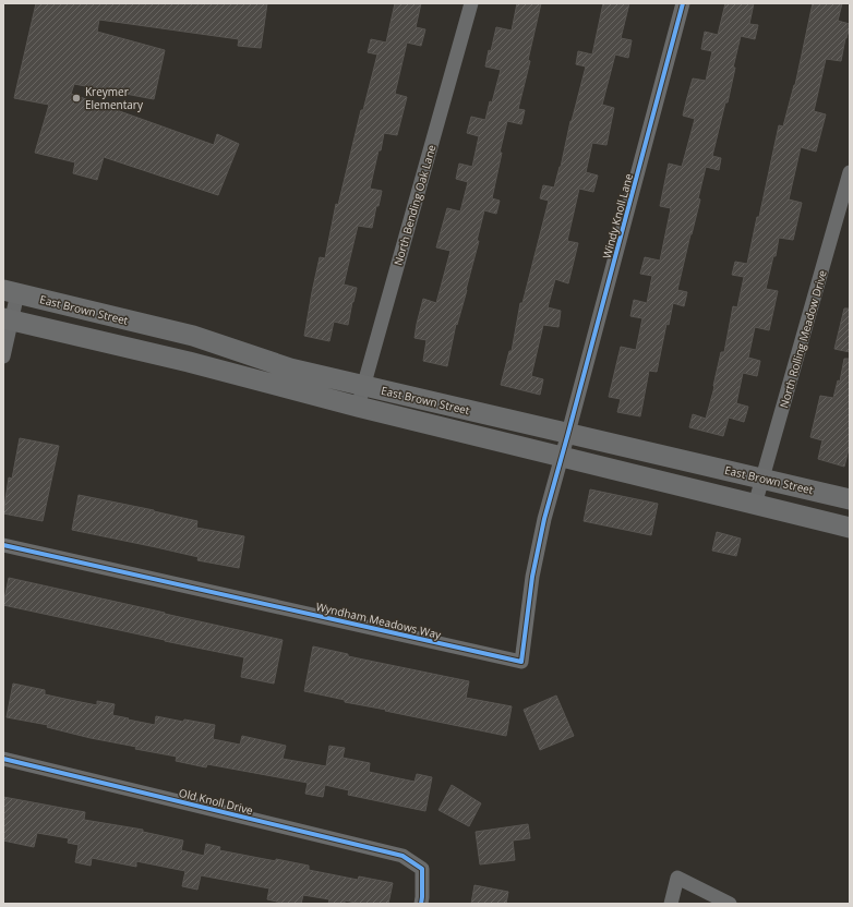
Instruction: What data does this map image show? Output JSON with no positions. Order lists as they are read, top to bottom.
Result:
{
  "streets": {
    "main road": ["East Brown Street"],
    "street": [
      "North Bending Oak Lane",
      "Windy Knoll Lane",
      "North Rolling Meadow Drive",
      "Wyndham Meadows Way",
      "Old Knoll Drive"
    ]
  },
  "crossings": [
    ["North Bending Oak Lane", "East Brown Street"],
    ["Windy Knoll Lane", "East Brown Street"],
    ["Windy Knoll Lane", "Wyndham Meadows Way"],
    ["East Brown Street", "North Rolling Meadow Drive"],
    ["East Brown Street", "Wyndham Meadows Way"]
  ],
  "places": ["Kreymer Elementary"]
}
